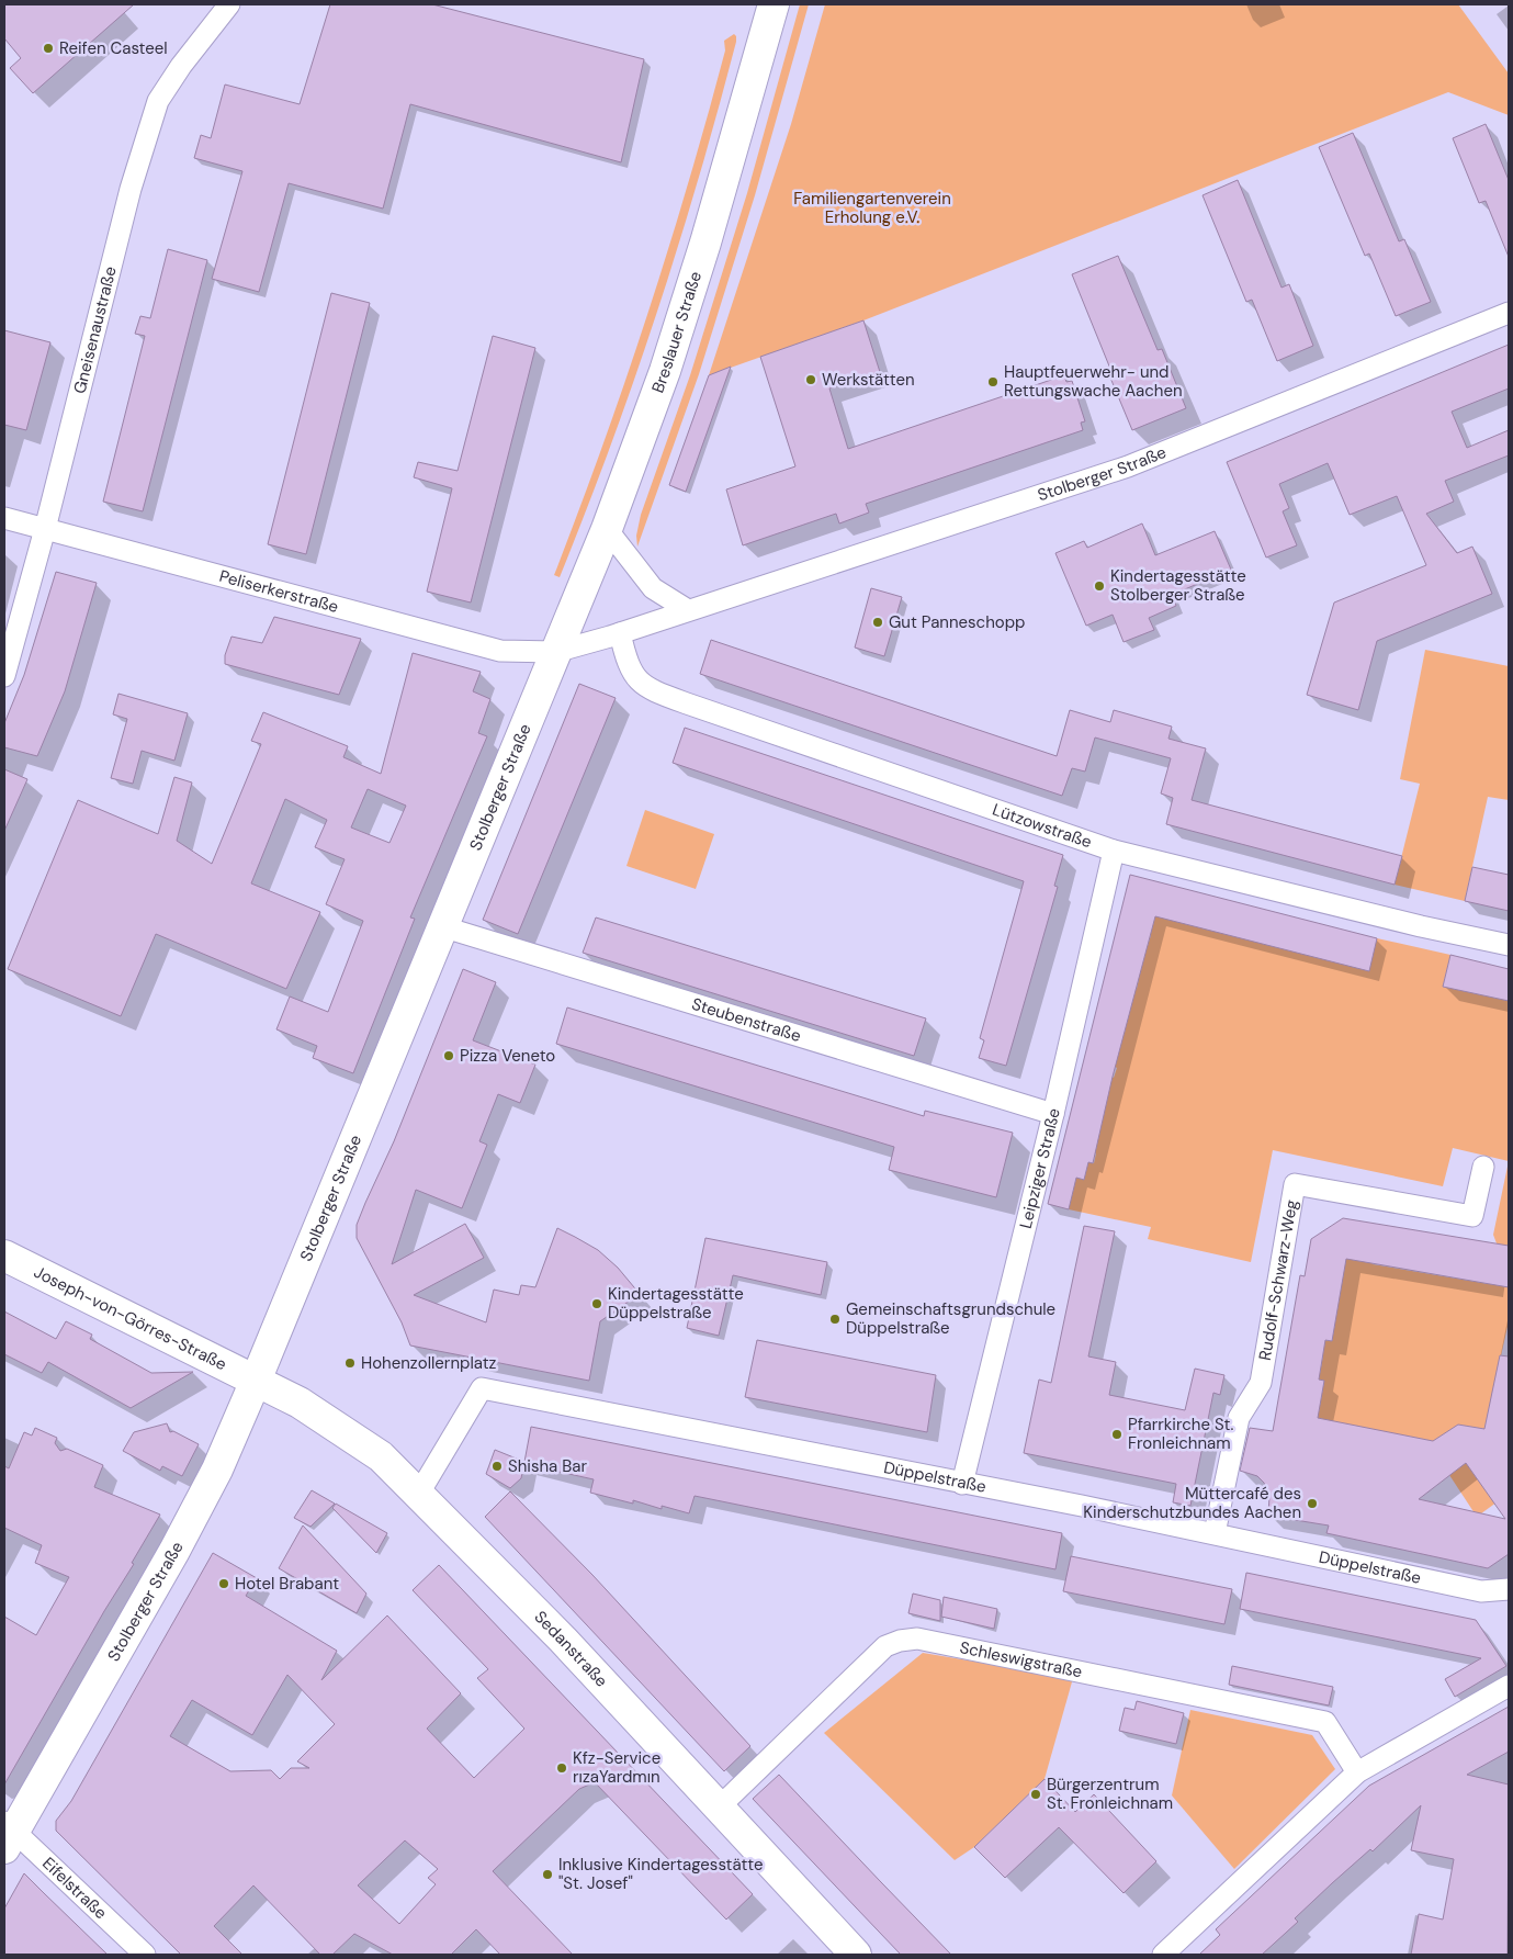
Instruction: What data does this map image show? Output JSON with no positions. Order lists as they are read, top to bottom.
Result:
{
  "streets": {
    "main road": [
      "Breslauer Straße",
      "Stolberger Straße",
      "Joseph-von-Görres-Straße",
      "Sedanstraße"
    ],
    "street": [
      "Gneisenaustraße",
      "Peliserkerstraße",
      "Lützowstraße",
      "Steubenstraße",
      "Leipziger Straße",
      "Rudolf-Schwarz-Weg",
      "Düppelstraße",
      "Schleswigstraße",
      "Eifelstraße"
    ]
  },
  "crossings": [
    ["Gneisenaustraße", "Peliserkerstraße"],
    ["Breslauer Straße", "Stolberger Straße"],
    ["Breslauer Straße", "Peliserkerstraße"],
    ["Stolberger Straße", "Peliserkerstraße"],
    ["Stolberger Straße", "Lützowstraße"],
    ["Stolberger Straße", "Steubenstraße"],
    ["Stolberger Straße", "Joseph-von-Görres-Straße"],
    ["Stolberger Straße", "Sedanstraße"],
    ["Stolberger Straße", "Eifelstraße"],
    ["Lützowstraße", "Leipziger Straße"],
    ["Steubenstraße", "Leipziger Straße"],
    ["Leipziger Straße", "Düppelstraße"],
    ["Rudolf-Schwarz-Weg", "Düppelstraße"],
    ["Joseph-von-Görres-Straße", "Sedanstraße"],
    ["Düppelstraße", "Sedanstraße"],
    ["Sedanstraße", "Schleswigstraße"]
  ],
  "parks": ["Familiengartenverein Erholung e.V."],
  "places": [
    "Reifen Casteel",
    "Werkstätten",
    "Hauptfeuerwehr- und Rettungswache Aachen",
    "Kindertagesstätte Stolberger Straße",
    "Gut Panneschopp",
    "Pizza Veneto",
    "Kindertagesstätte Düppelstraße",
    "Gemeinschaftsgrundschule Düppelstraße",
    "Hohenzollernplatz",
    "Pfarrkirche St. Fronleichnam",
    "Shisha Bar",
    "Müttercafé des Kinderschutzbundes Aachen",
    "Hotel Brabant",
    "Kfz-Service rızaYardmın",
    "Bürgerzentrum St. Fronleichnam",
    "Inklusive Kindertagesstätte \"St. Josef\""
  ]
}
